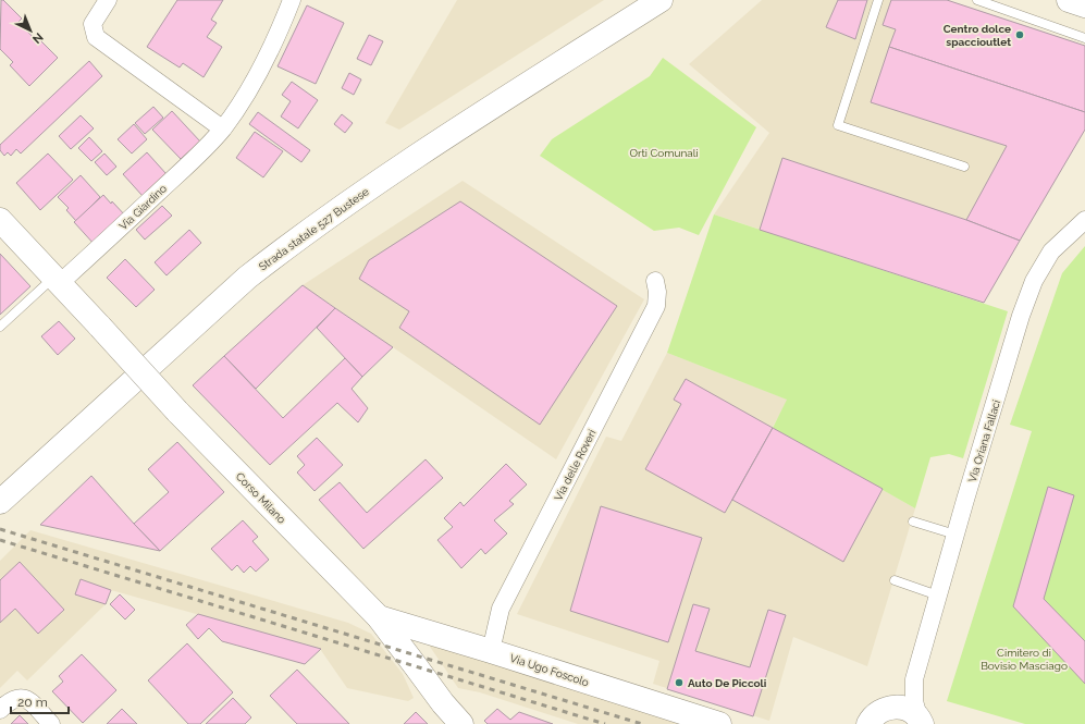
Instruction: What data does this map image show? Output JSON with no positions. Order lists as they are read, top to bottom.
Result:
{
  "streets": {
    "street": [
      "Via Giardino",
      "Strada statale 527 Bustese",
      "Via Oriana Fallaci",
      "Via delle Roveri",
      "Corso Milano",
      "Via Ugo Foscolo"
    ]
  },
  "crossings": [
    ["Via Giardino", "Corso Milano"],
    ["Via delle Roveri", "Via Ugo Foscolo"],
    ["Corso Milano", "Via Ugo Foscolo"]
  ],
  "parks": ["Orti Comunali", "Cimitero di Bovisio Masciago"],
  "places": ["Centro dolce spaccioutlet", "Auto De Piccoli"],
  "scale_bar": "20 m",
  "north": "bottom right"
}
